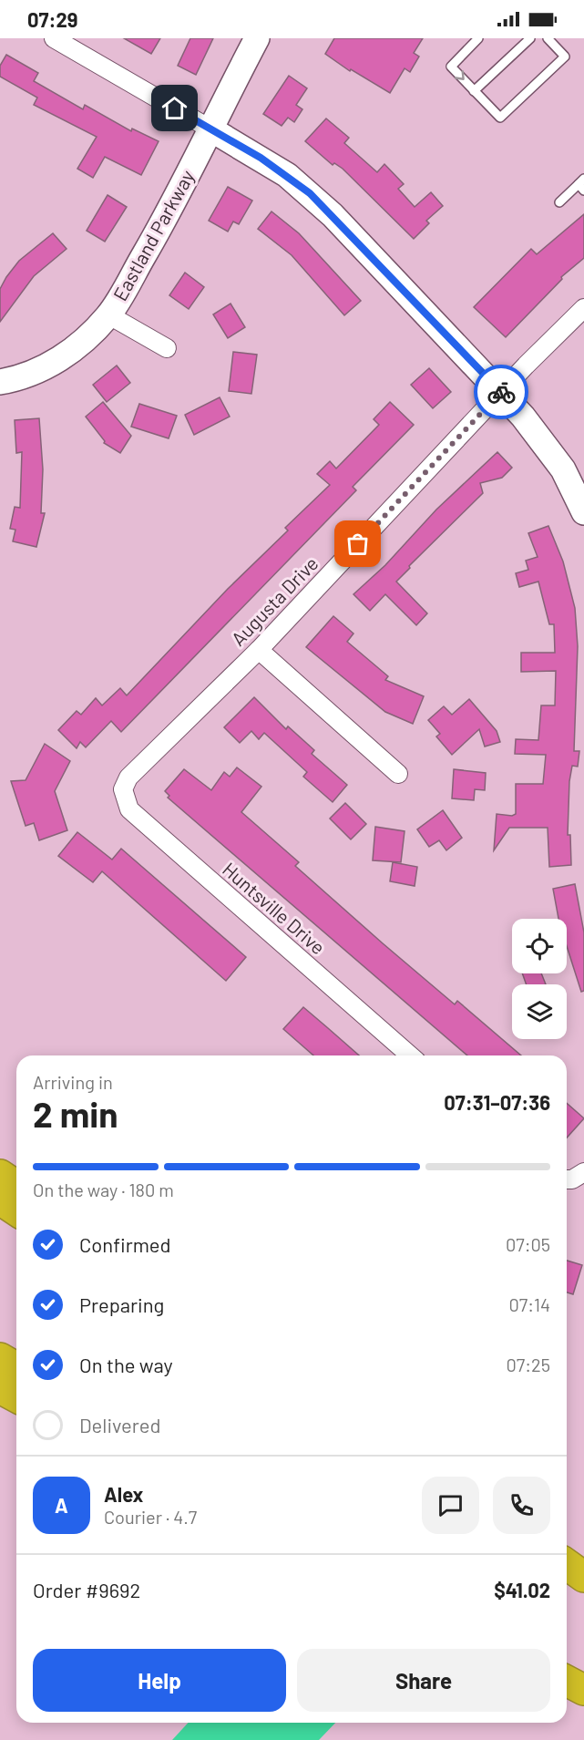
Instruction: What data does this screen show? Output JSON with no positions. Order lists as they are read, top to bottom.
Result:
{
  "streets": {
    "street": ["Eastland Parkway", "Augusta Drive", "Huntsville Drive"]
  },
  "crossings": [
    ["Augusta Drive", "Huntsville Drive"]
  ],
  "page": {
    "status": "07:29",
    "heading": ["2 min", "Arriving in", "07:31–07:36"],
    "panel": [
      "Alex",
      "Courier · 4.7",
      "Order #9692",
      "$41.02"
    ],
    "bar": "On the way · 180 m",
    "list": [
      ["Confirmed", "07:05"],
      ["Preparing", "07:14"],
      ["On the way", "07:25"],
      "Delivered"
    ],
    "round": "A",
    "buttons": ["Help", "Share"]
  }
}
